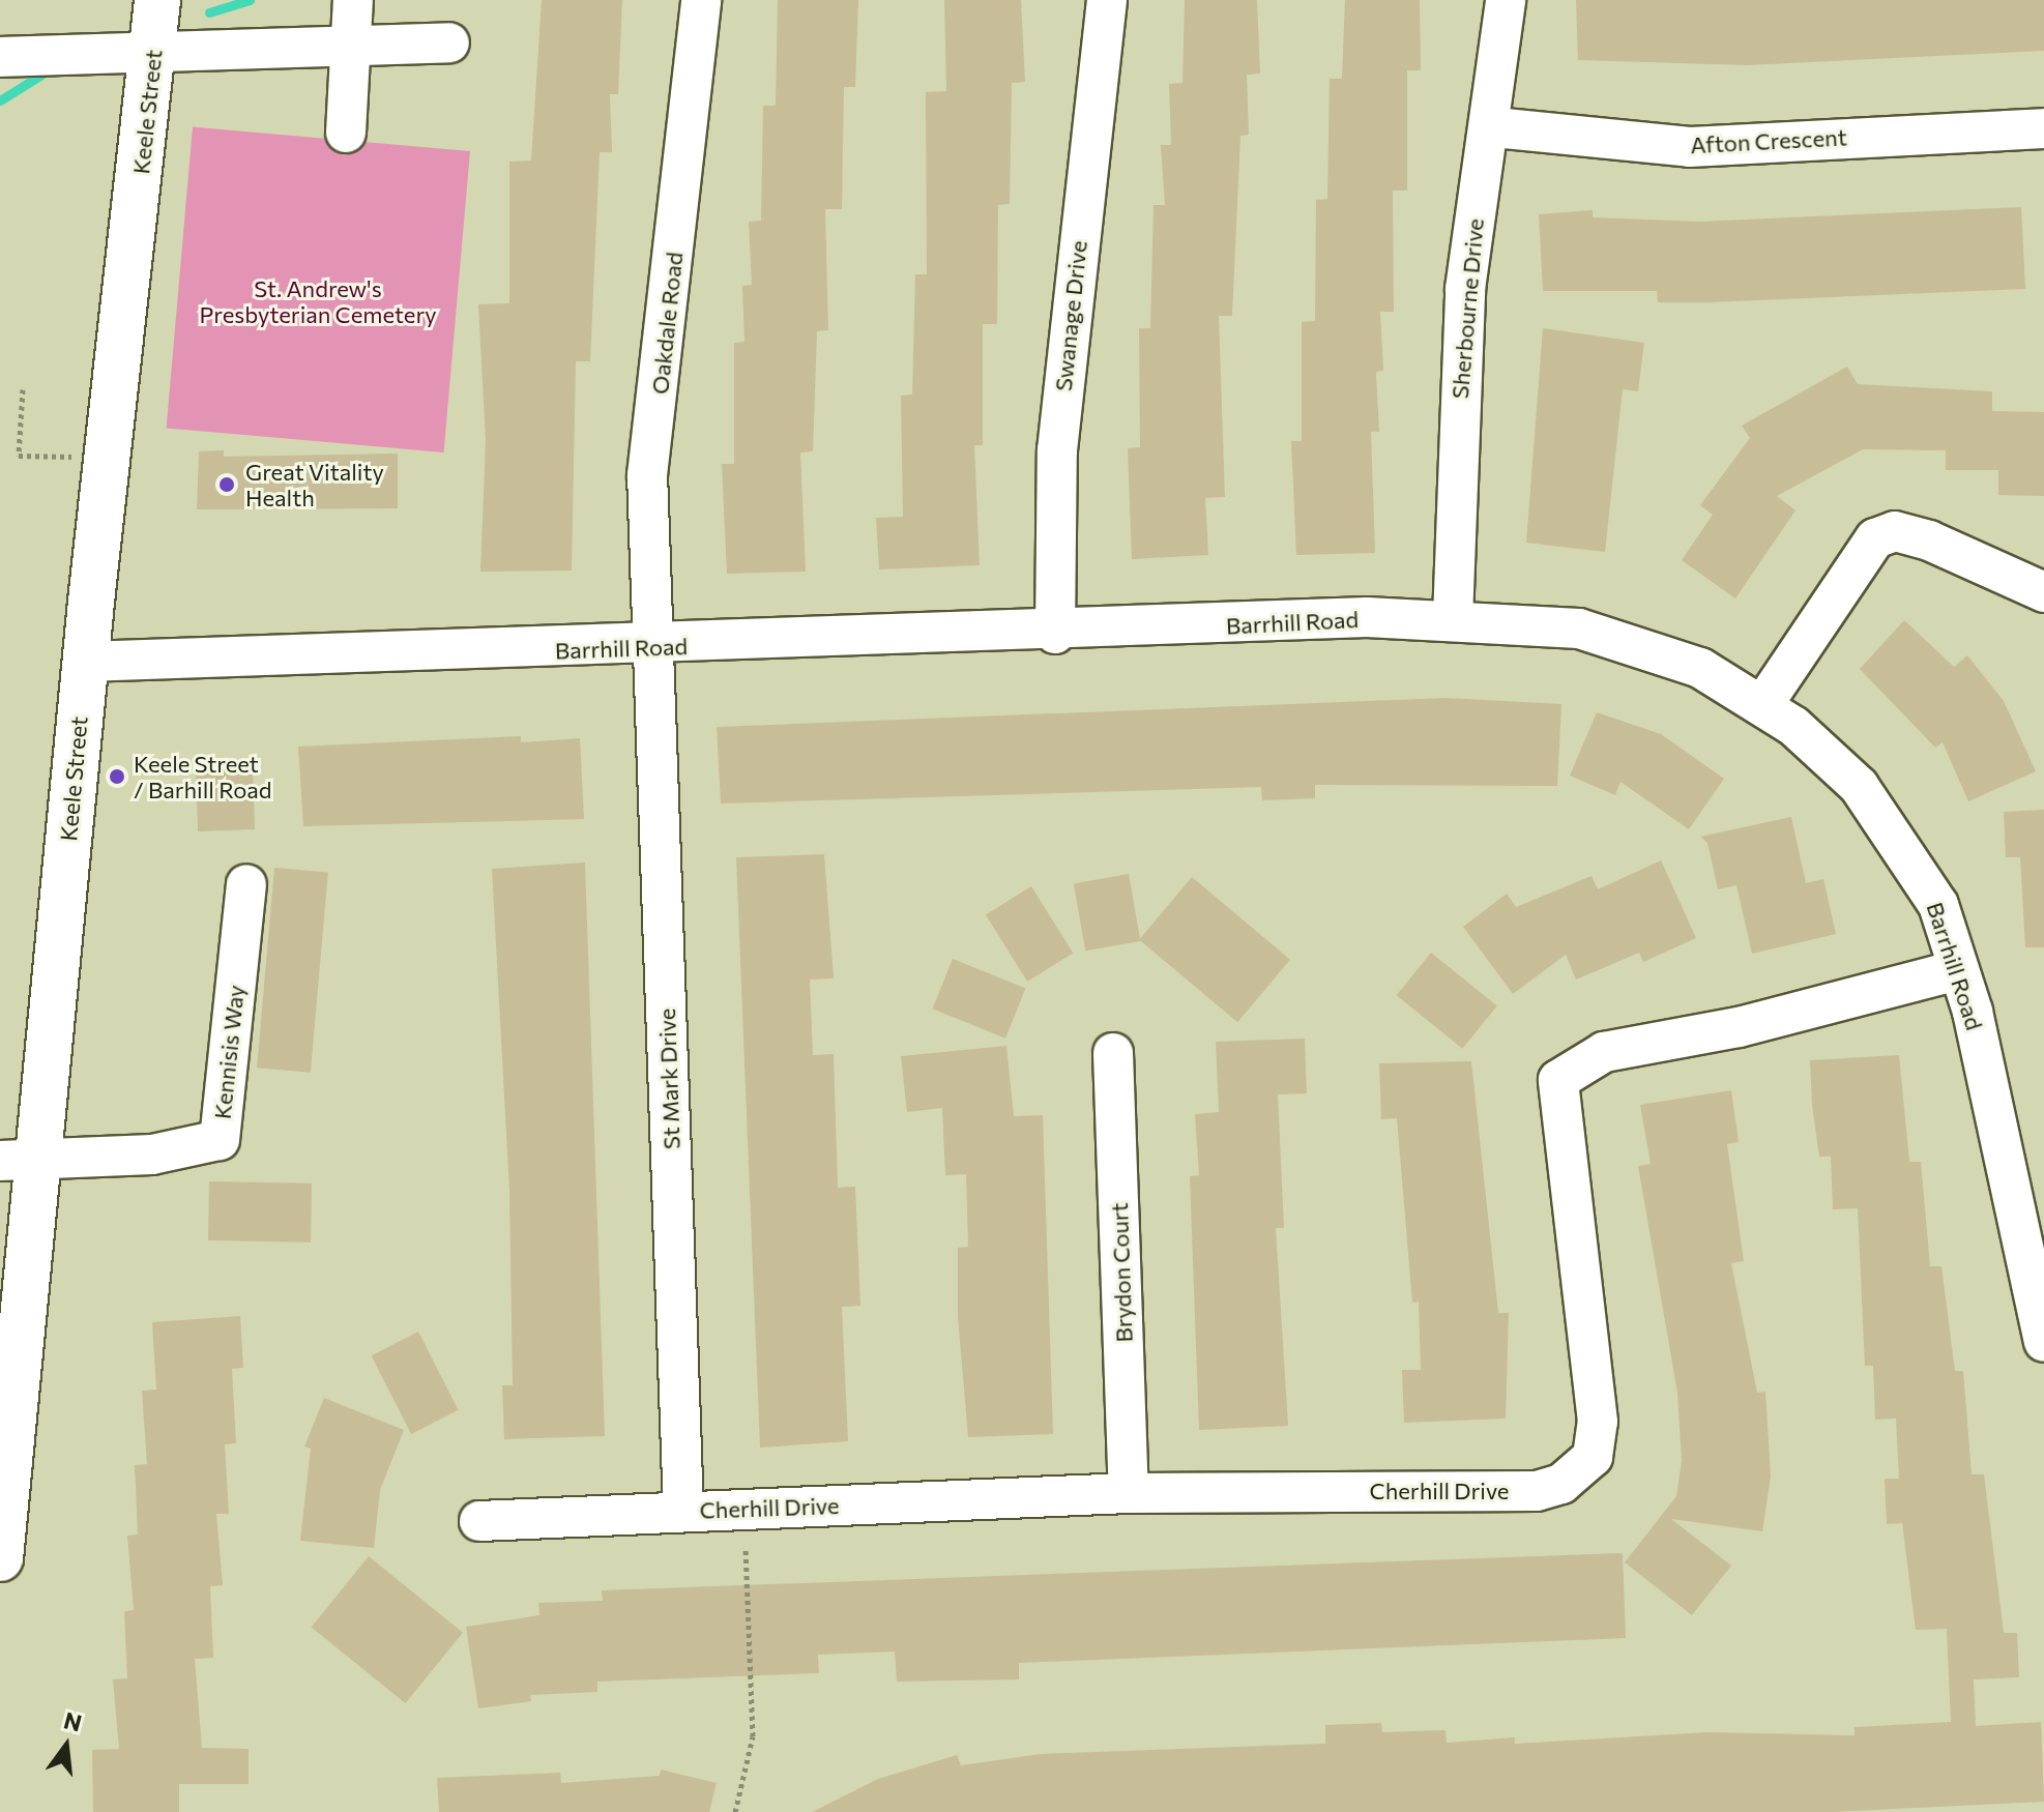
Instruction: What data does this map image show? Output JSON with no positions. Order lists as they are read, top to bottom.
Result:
{
  "streets": {
    "main road": ["Keele Street"],
    "street": [
      "Afton Crescent",
      "Sherbourne Drive",
      "Swanage Drive",
      "Oakdale Road",
      "Barrhill Road",
      "Kennisis Way",
      "St Mark Drive",
      "Brydon Court",
      "Cherhill Drive"
    ]
  },
  "crossings": [
    ["Keele Street", "Barrhill Road"],
    ["Keele Street", "Kennisis Way"],
    ["Afton Crescent", "Sherbourne Drive"],
    ["Sherbourne Drive", "Barrhill Road"],
    ["Swanage Drive", "Barrhill Road"],
    ["Oakdale Road", "Barrhill Road"],
    ["Oakdale Road", "St Mark Drive"],
    ["Barrhill Road", "St Mark Drive"],
    ["Barrhill Road", "Cherhill Drive"],
    ["St Mark Drive", "Cherhill Drive"],
    ["Brydon Court", "Cherhill Drive"]
  ],
  "parks": ["St. Andrew's Presbyterian Cemetery"],
  "places": ["Great Vitality Health", "Keele Street / Barhill Road"],
  "north": "top"
}
